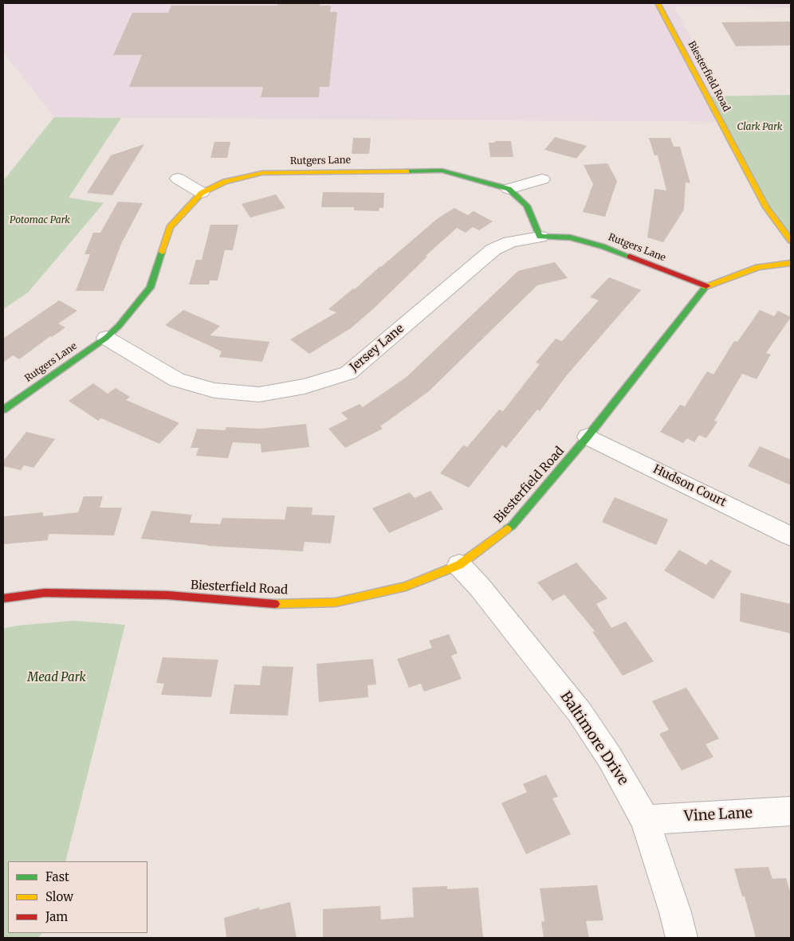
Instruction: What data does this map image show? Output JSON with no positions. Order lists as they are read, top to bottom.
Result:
{
  "streets": {
    "street": [
      "Biesterfield Road",
      "Rutgers Lane",
      "Jersey Lane",
      "Hudson Court",
      "Baltimore Drive",
      "Vine Lane"
    ]
  },
  "crossings": [
    ["Biesterfield Road", "Rutgers Lane"],
    ["Biesterfield Road", "Hudson Court"],
    ["Biesterfield Road", "Baltimore Drive"],
    ["Rutgers Lane", "Jersey Lane"],
    ["Baltimore Drive", "Vine Lane"]
  ],
  "parks": ["Clark Park", "Potomac Park", "Mead Park"],
  "legend": ["Fast", "Slow", "Jam"]
}
